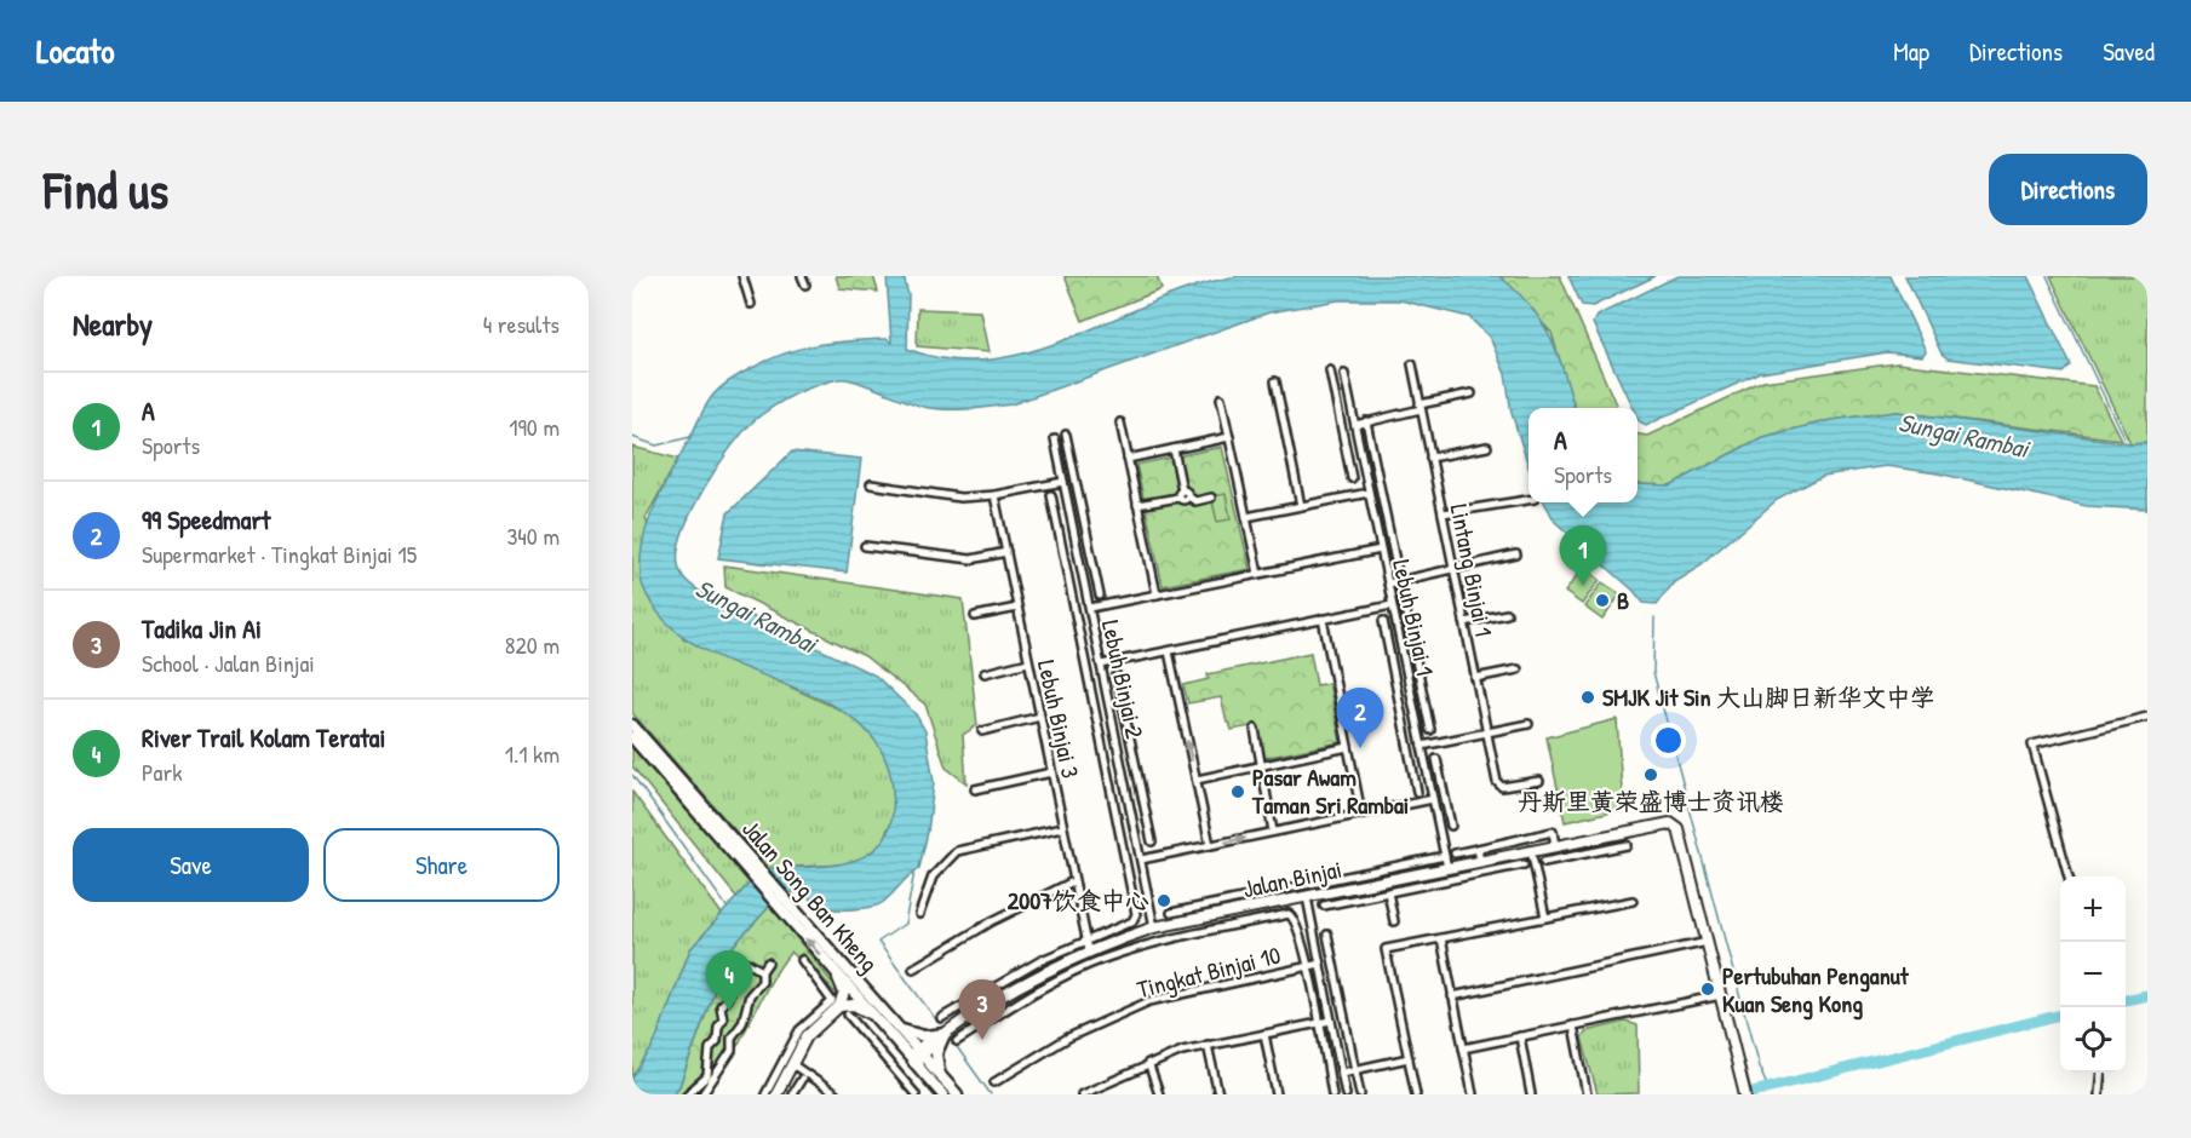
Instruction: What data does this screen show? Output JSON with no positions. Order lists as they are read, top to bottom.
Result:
{
  "streets": {
    "main road": ["Jalan Song Ban Kheng"],
    "street": [
      "Lintang Binjai 1",
      "Lebuh Binjai 1",
      "Lebuh Binjai 2",
      "Lebuh Binjai 3",
      "Jalan Binjai",
      "Tingkat Binjai 10"
    ]
  },
  "crossings": [
    ["Lebuh Binjai 1", "Jalan Binjai"],
    ["Lebuh Binjai 2", "Lebuh Binjai 3"],
    ["Lebuh Binjai 2", "Jalan Binjai"],
    ["Lebuh Binjai 3", "Jalan Binjai"],
    ["Jalan Binjai", "Jalan Song Ban Kheng"]
  ],
  "water": ["Sungai Rambai"],
  "places": [
    "B",
    "SMJK Jit Sin 大山脚日新华文中学",
    "丹斯里黄荣盛博士资讯楼",
    "Pasar Awam Taman Sri Rambai",
    "2007饮食中心",
    "Pertubuhan Penganut Kuan Seng Kong"
  ],
  "page": {
    "header": "Locato",
    "nav": ["Map", "Directions", "Saved"],
    "buttons": [
      "Directions",
      ["Save", "Share"]
    ],
    "title": "Find us",
    "heading": ["Nearby", "4 results"],
    "list": [
      {
        "mark": "1",
        "name": "A",
        "note": "Sports",
        "value": "190 m"
      },
      {
        "mark": "2",
        "name": "99 Speedmart",
        "note": "Supermarket · Tingkat Binjai 15",
        "value": "340 m"
      },
      {
        "mark": "3",
        "name": "Tadika Jin Ai",
        "note": "School · Jalan Binjai",
        "value": "820 m"
      },
      {
        "mark": "4",
        "name": "River Trail Kolam Teratai",
        "note": "Park",
        "value": "1.1 km"
      }
    ],
    "popup": ["A", "Sports"],
    "pins": [
      "1",
      "2",
      "4",
      "3"
    ],
    "map_buttons": ["+", "−"]
  }
}
